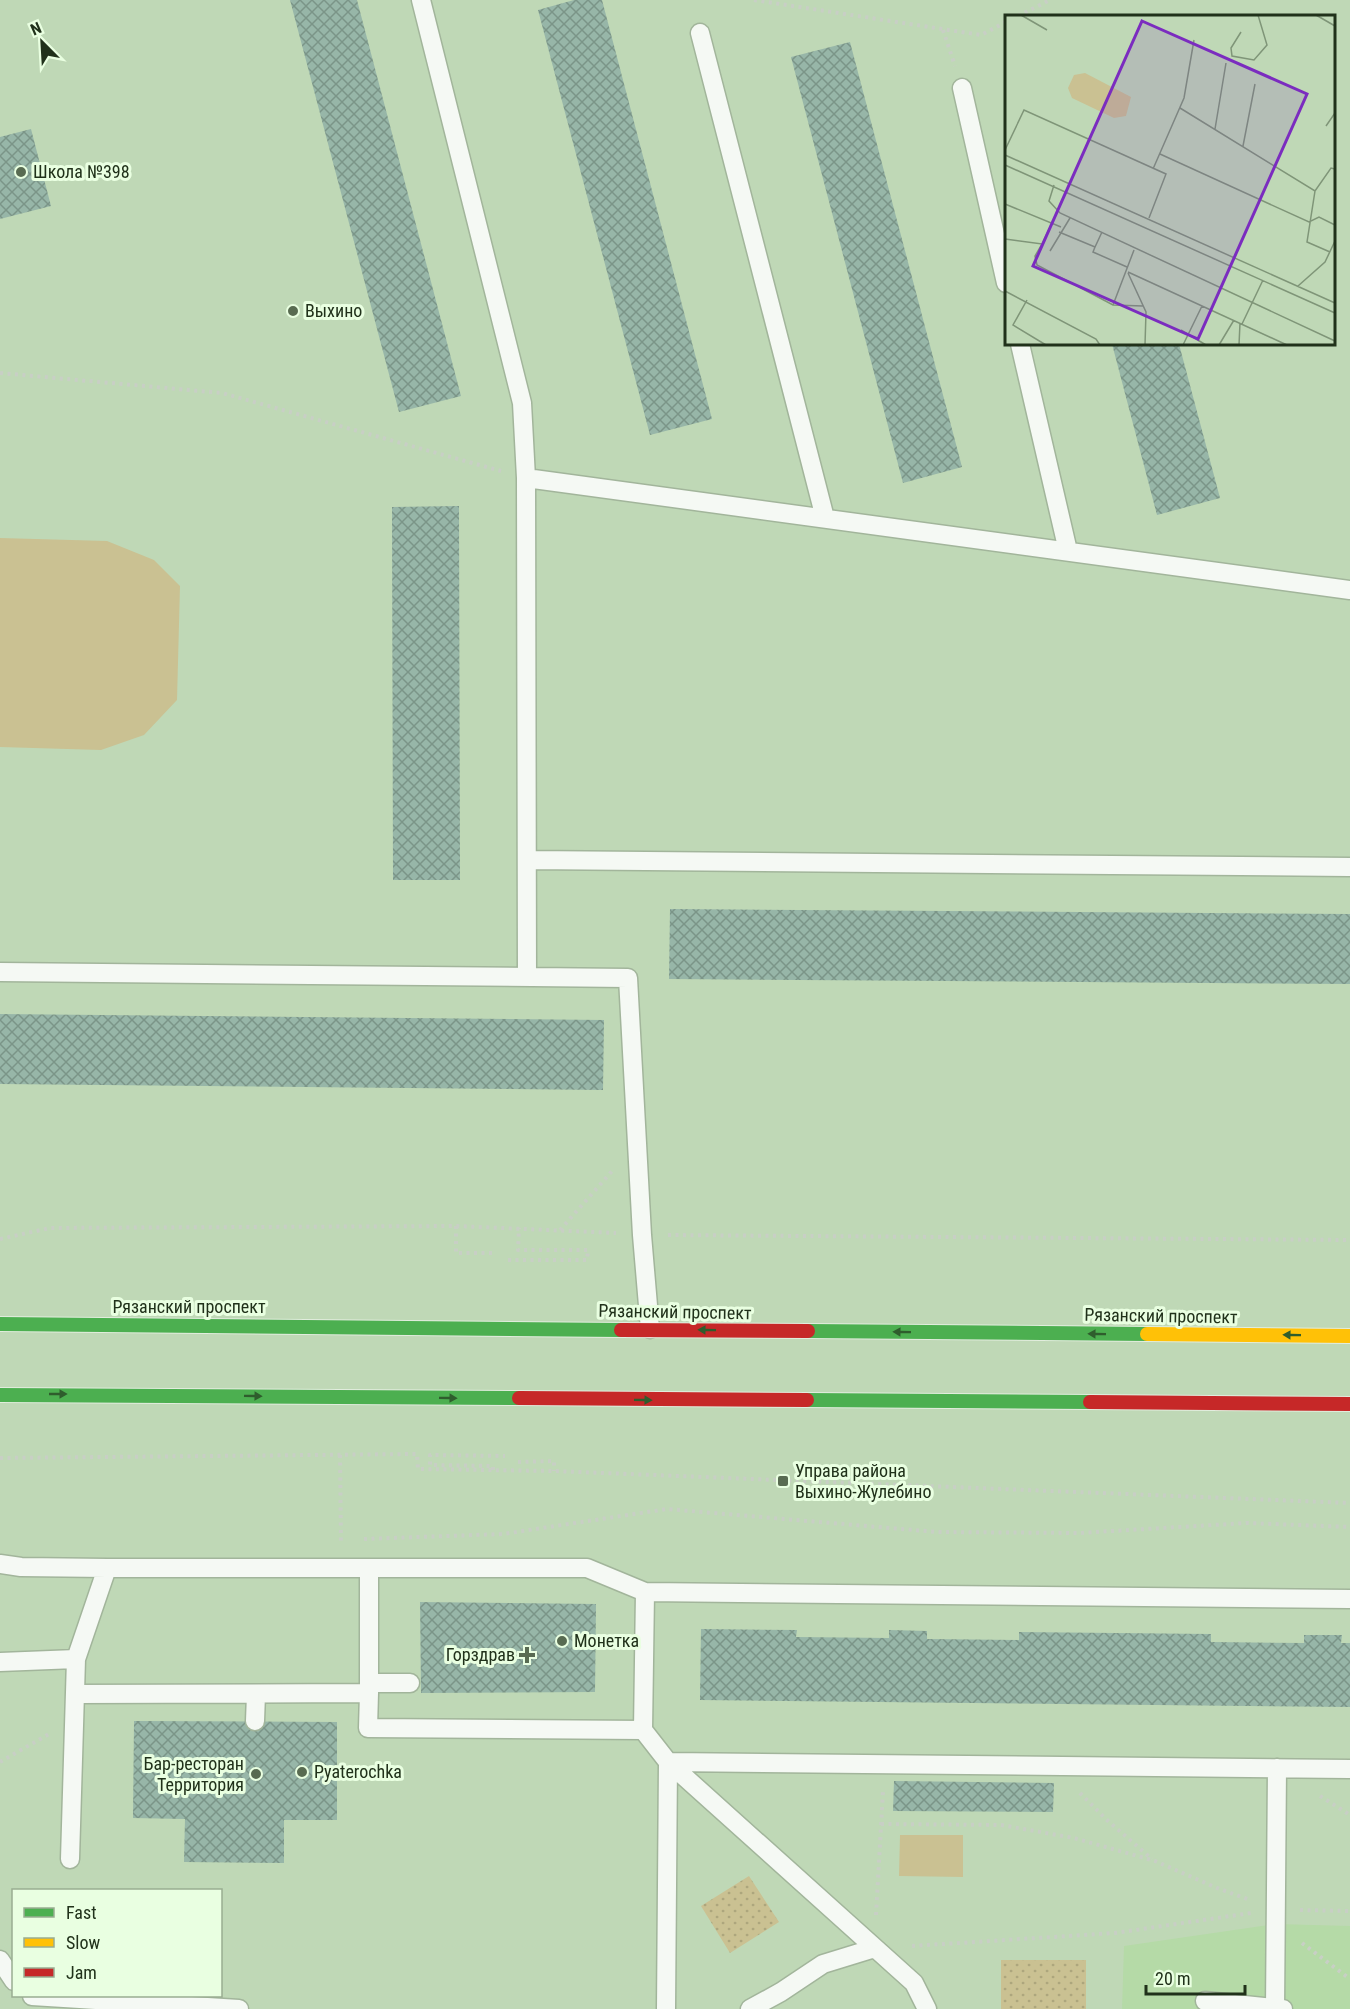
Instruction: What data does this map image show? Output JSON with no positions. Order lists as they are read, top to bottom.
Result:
{
  "streets": {
    "main road": ["Рязанский проспект"]
  },
  "places": {
    "other": [
      "Школа №398",
      "Выхино",
      "Монетка",
      "Pyaterochka",
      "Бар-ресторан Территория"
    ],
    "transit": ["Управа района Выхино-Жулебино"],
    "health": ["Горздрав"]
  },
  "legend": ["Fast", "Slow", "Jam"],
  "scale_bar": "20 m",
  "north": "top left"
}
